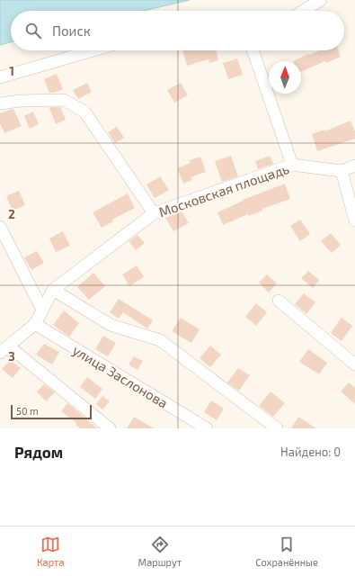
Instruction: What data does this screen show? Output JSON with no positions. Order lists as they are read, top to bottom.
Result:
{
  "streets": {
    "street": ["Московская площадь", "улица Заслонова"]
  },
  "crossings": [
    ["Московская площадь", "улица Заслонова"]
  ],
  "scale_bar": "50 m",
  "north": "top",
  "page": {
    "search": "Поиск",
    "scale": "50 m",
    "heading": ["Рядом", "Найдено: 0"],
    "nav": ["Карта", "Маршрут", "Сохранённые"]
  },
  "grid": {
    "rows": ["1", "2", "3"]
  }
}
